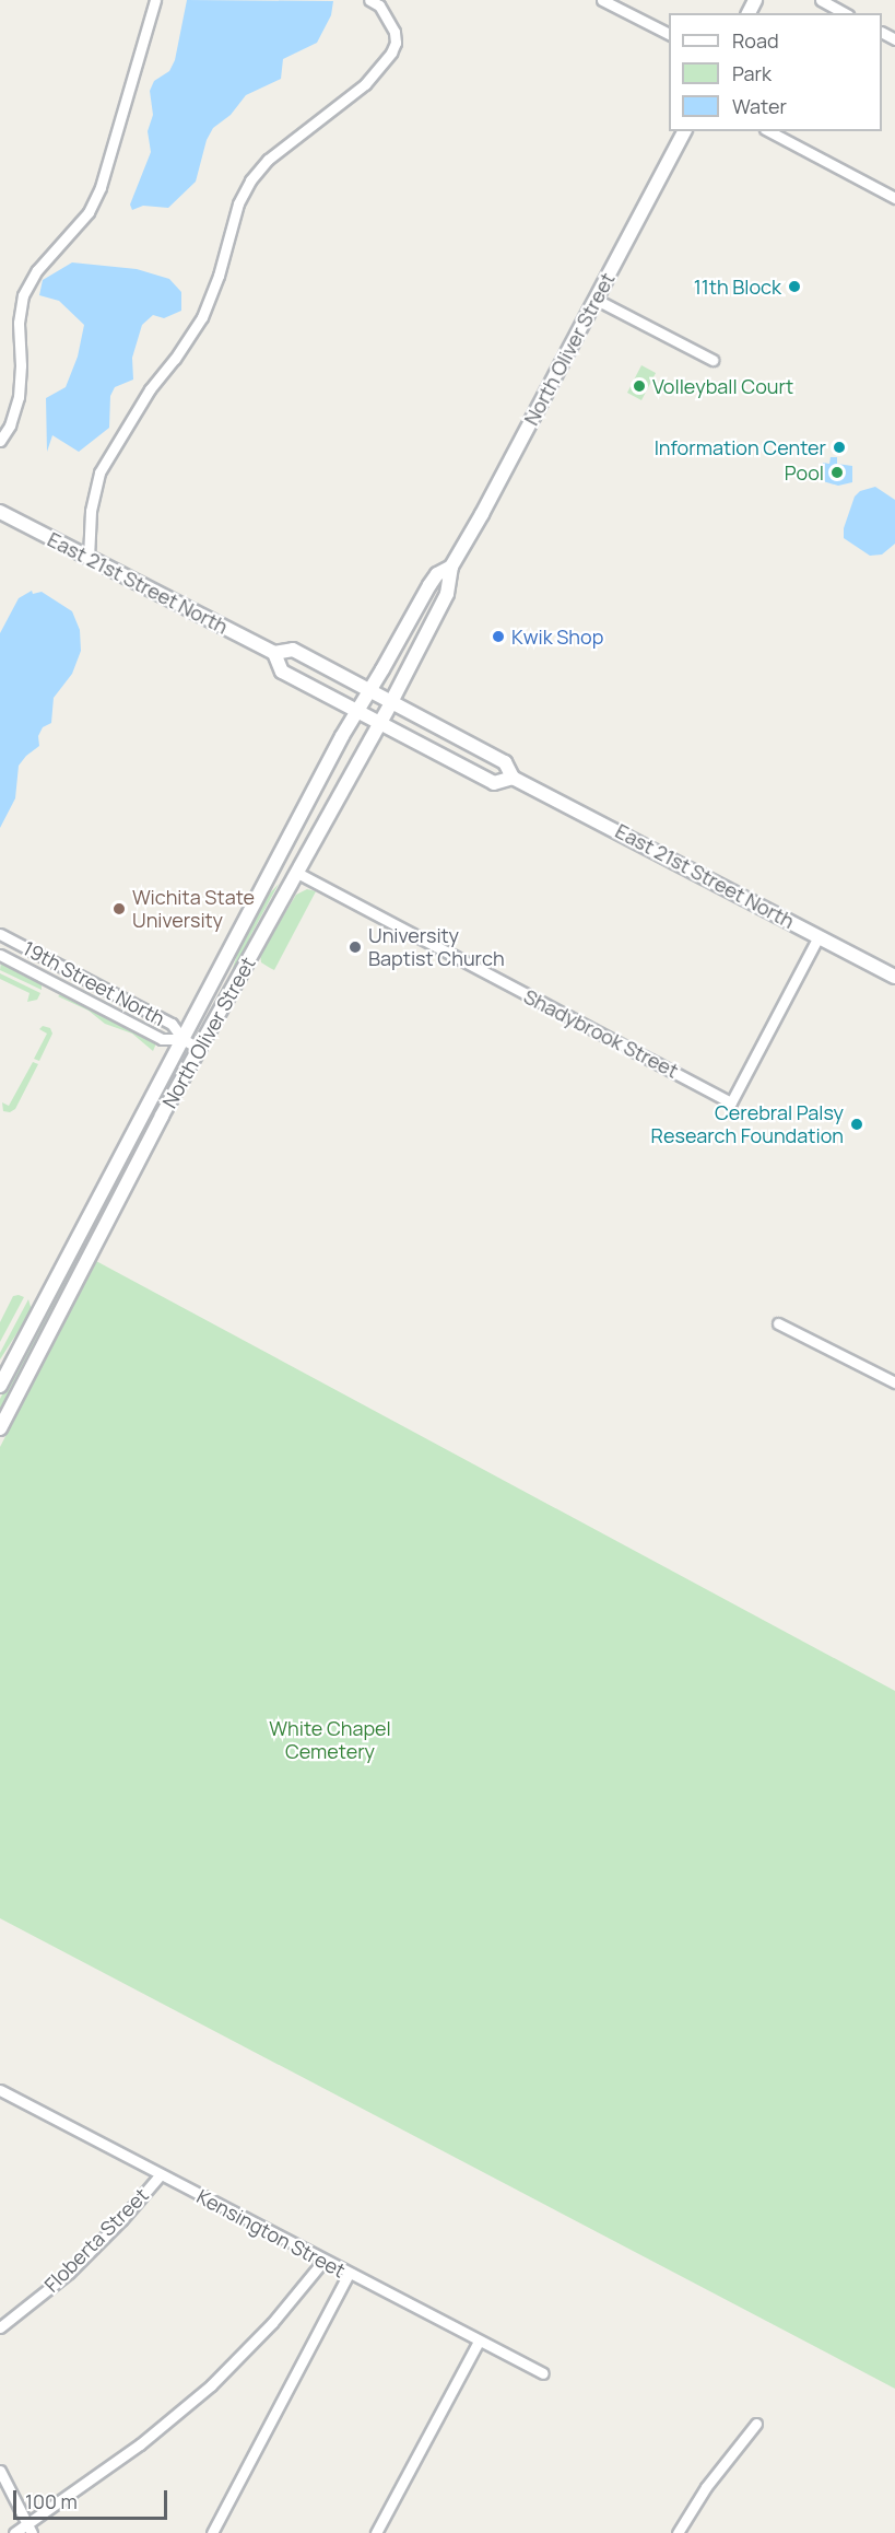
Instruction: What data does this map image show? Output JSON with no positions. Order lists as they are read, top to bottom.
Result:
{
  "streets": {
    "main road": ["North Oliver Street", "East 21st Street North"],
    "street": [
      "19th Street North",
      "Shadybrook Street",
      "Kensington Street",
      "Floberta Street"
    ]
  },
  "crossings": [
    ["North Oliver Street", "East 21st Street North"],
    ["North Oliver Street", "19th Street North"],
    ["North Oliver Street", "Shadybrook Street"],
    ["East 21st Street North", "Shadybrook Street"],
    ["Kensington Street", "Floberta Street"]
  ],
  "parks": ["White Chapel Cemetery"],
  "places": [
    "11th Block",
    "Volleyball Court",
    "Information Center",
    "Pool",
    "Kwik Shop",
    "Wichita State University",
    "University Baptist Church",
    "Cerebral Palsy Research Foundation"
  ],
  "legend": ["Road", "Park", "Water"],
  "scale_bar": "100 m"
}
